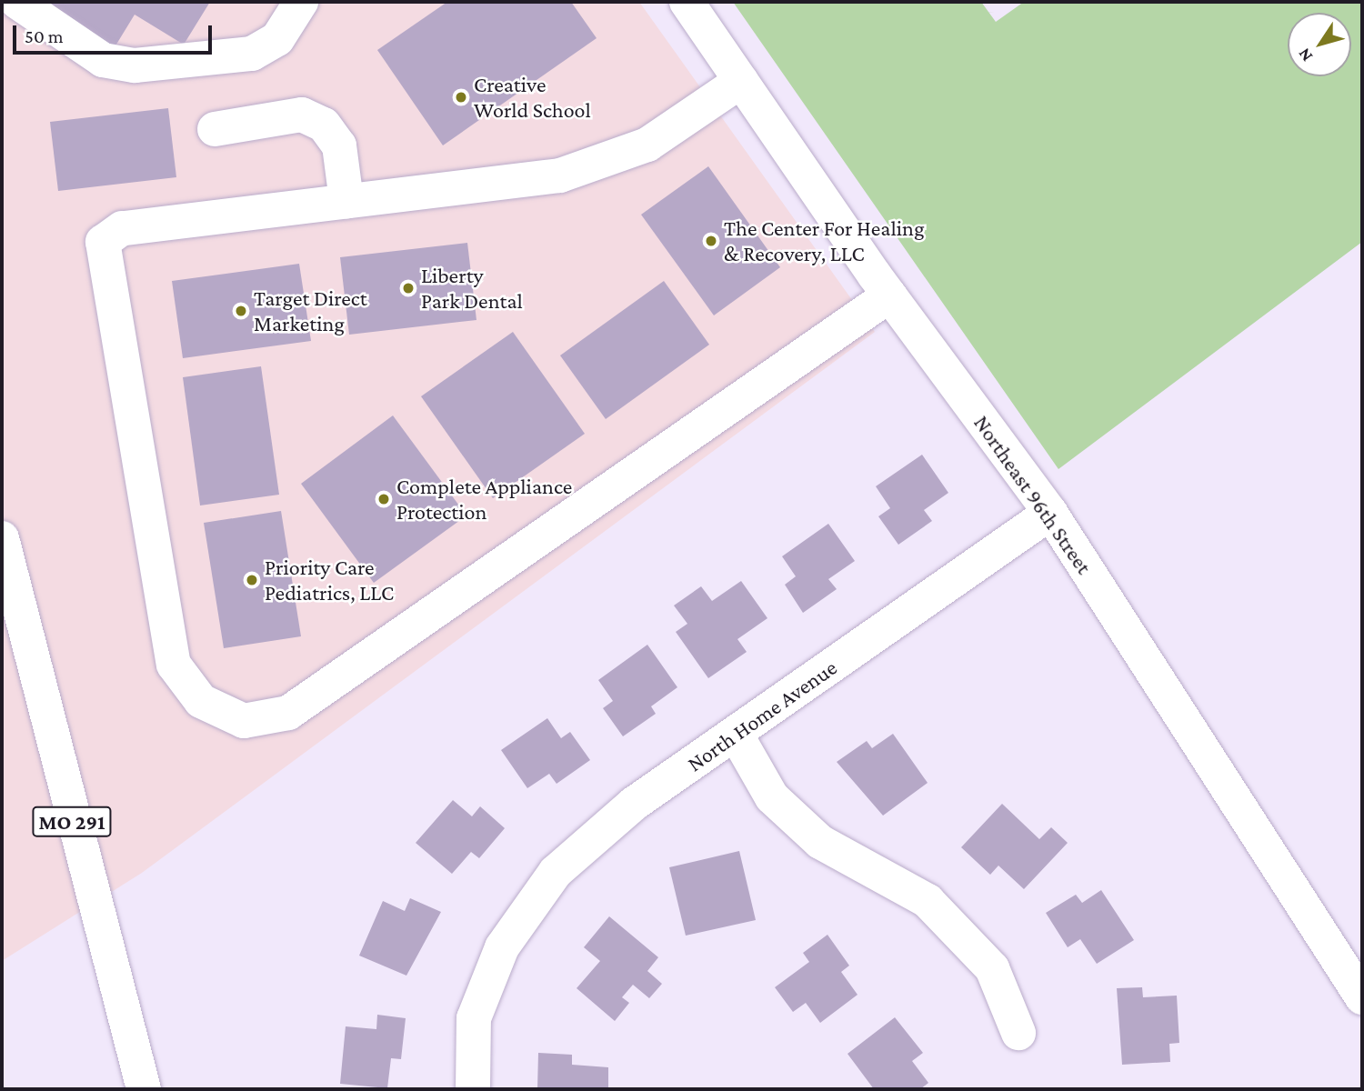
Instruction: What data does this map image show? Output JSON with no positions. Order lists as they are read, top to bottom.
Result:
{
  "streets": {
    "street": ["Northeast 96th Street", "North Home Avenue", "MO 291"]
  },
  "crossings": [
    ["Northeast 96th Street", "North Home Avenue"]
  ],
  "places": [
    "Creative World School",
    "The Center For Healing & Recovery, LLC",
    "Liberty Park Dental",
    "Target Direct Marketing",
    "Complete Appliance Protection",
    "Priority Care Pediatrics, LLC"
  ],
  "scale_bar": "50 m",
  "north": "bottom left"
}
